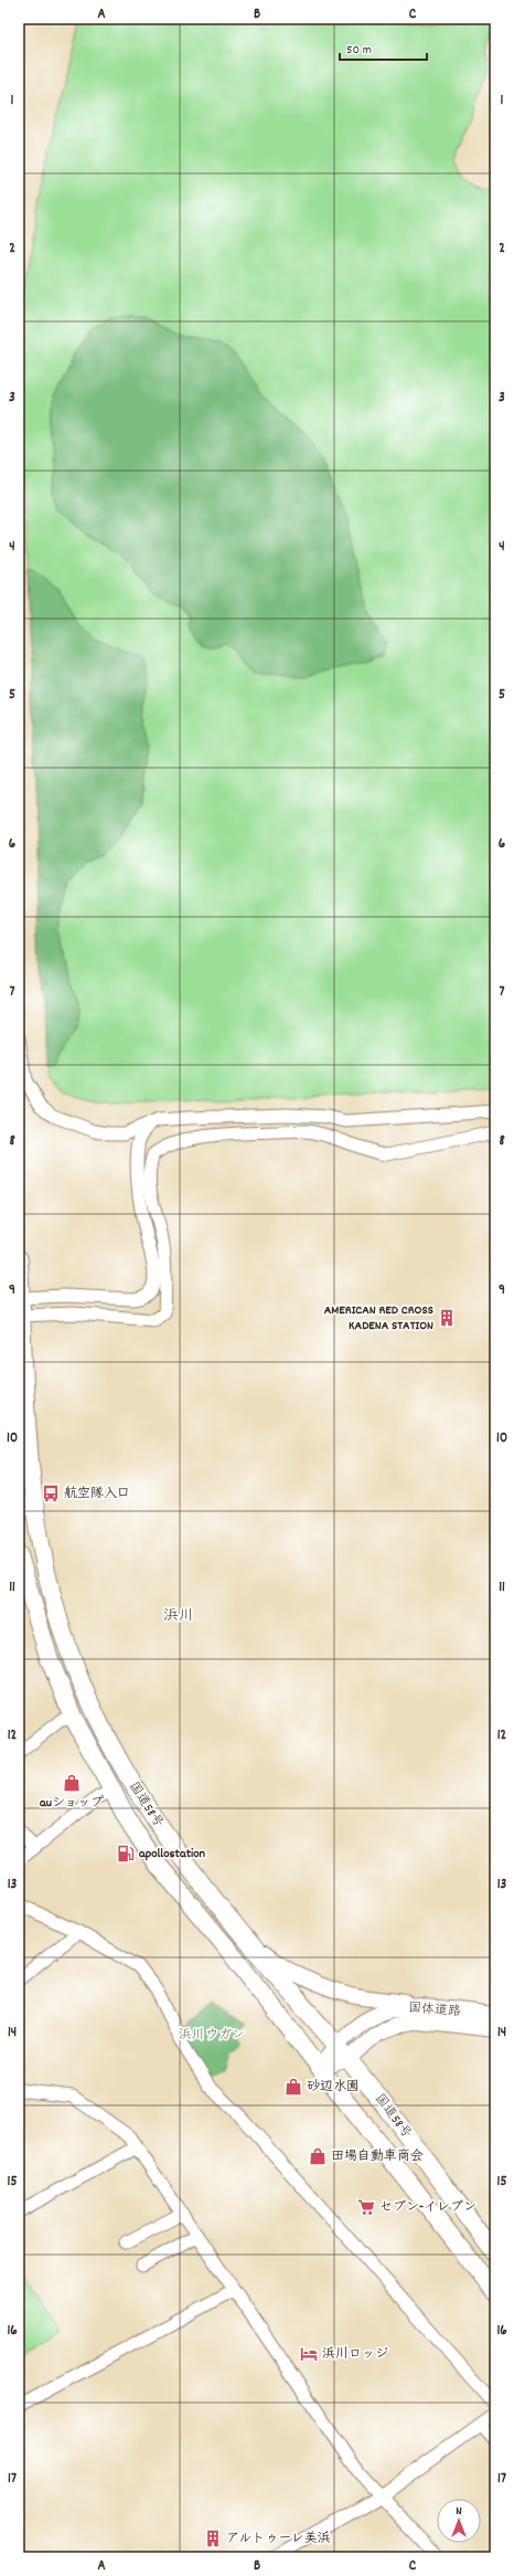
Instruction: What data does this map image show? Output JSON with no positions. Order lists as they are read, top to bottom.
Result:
{
  "streets": {
    "highway": ["国道58号"],
    "main road": ["国体道路"]
  },
  "crossings": [
    ["国道58号", "国体道路"]
  ],
  "districts": ["浜川"],
  "parks": ["浜川ウガン"],
  "places": {
    "building": ["AMERICAN RED CROSS KADENA STATION", "アルトゥーレ美浜"],
    "bus stop": ["航空隊入口"],
    "shop": ["auショップ", "砂辺水園", "田場自動車商会"],
    "fuel station": ["apollostation"],
    "supermarket": ["セブン-イレブン"],
    "hotel": ["浜川ロッジ"]
  },
  "scale_bar": "50 m",
  "north": "top",
  "grid": {
    "columns": ["A", "B", "C"],
    "rows": [
      "1",
      "2",
      "3",
      "4",
      "5",
      "6",
      "7",
      "8",
      "9",
      "10",
      "11",
      "12",
      "13",
      "14",
      "15",
      "16",
      "17"
    ]
  }
}
